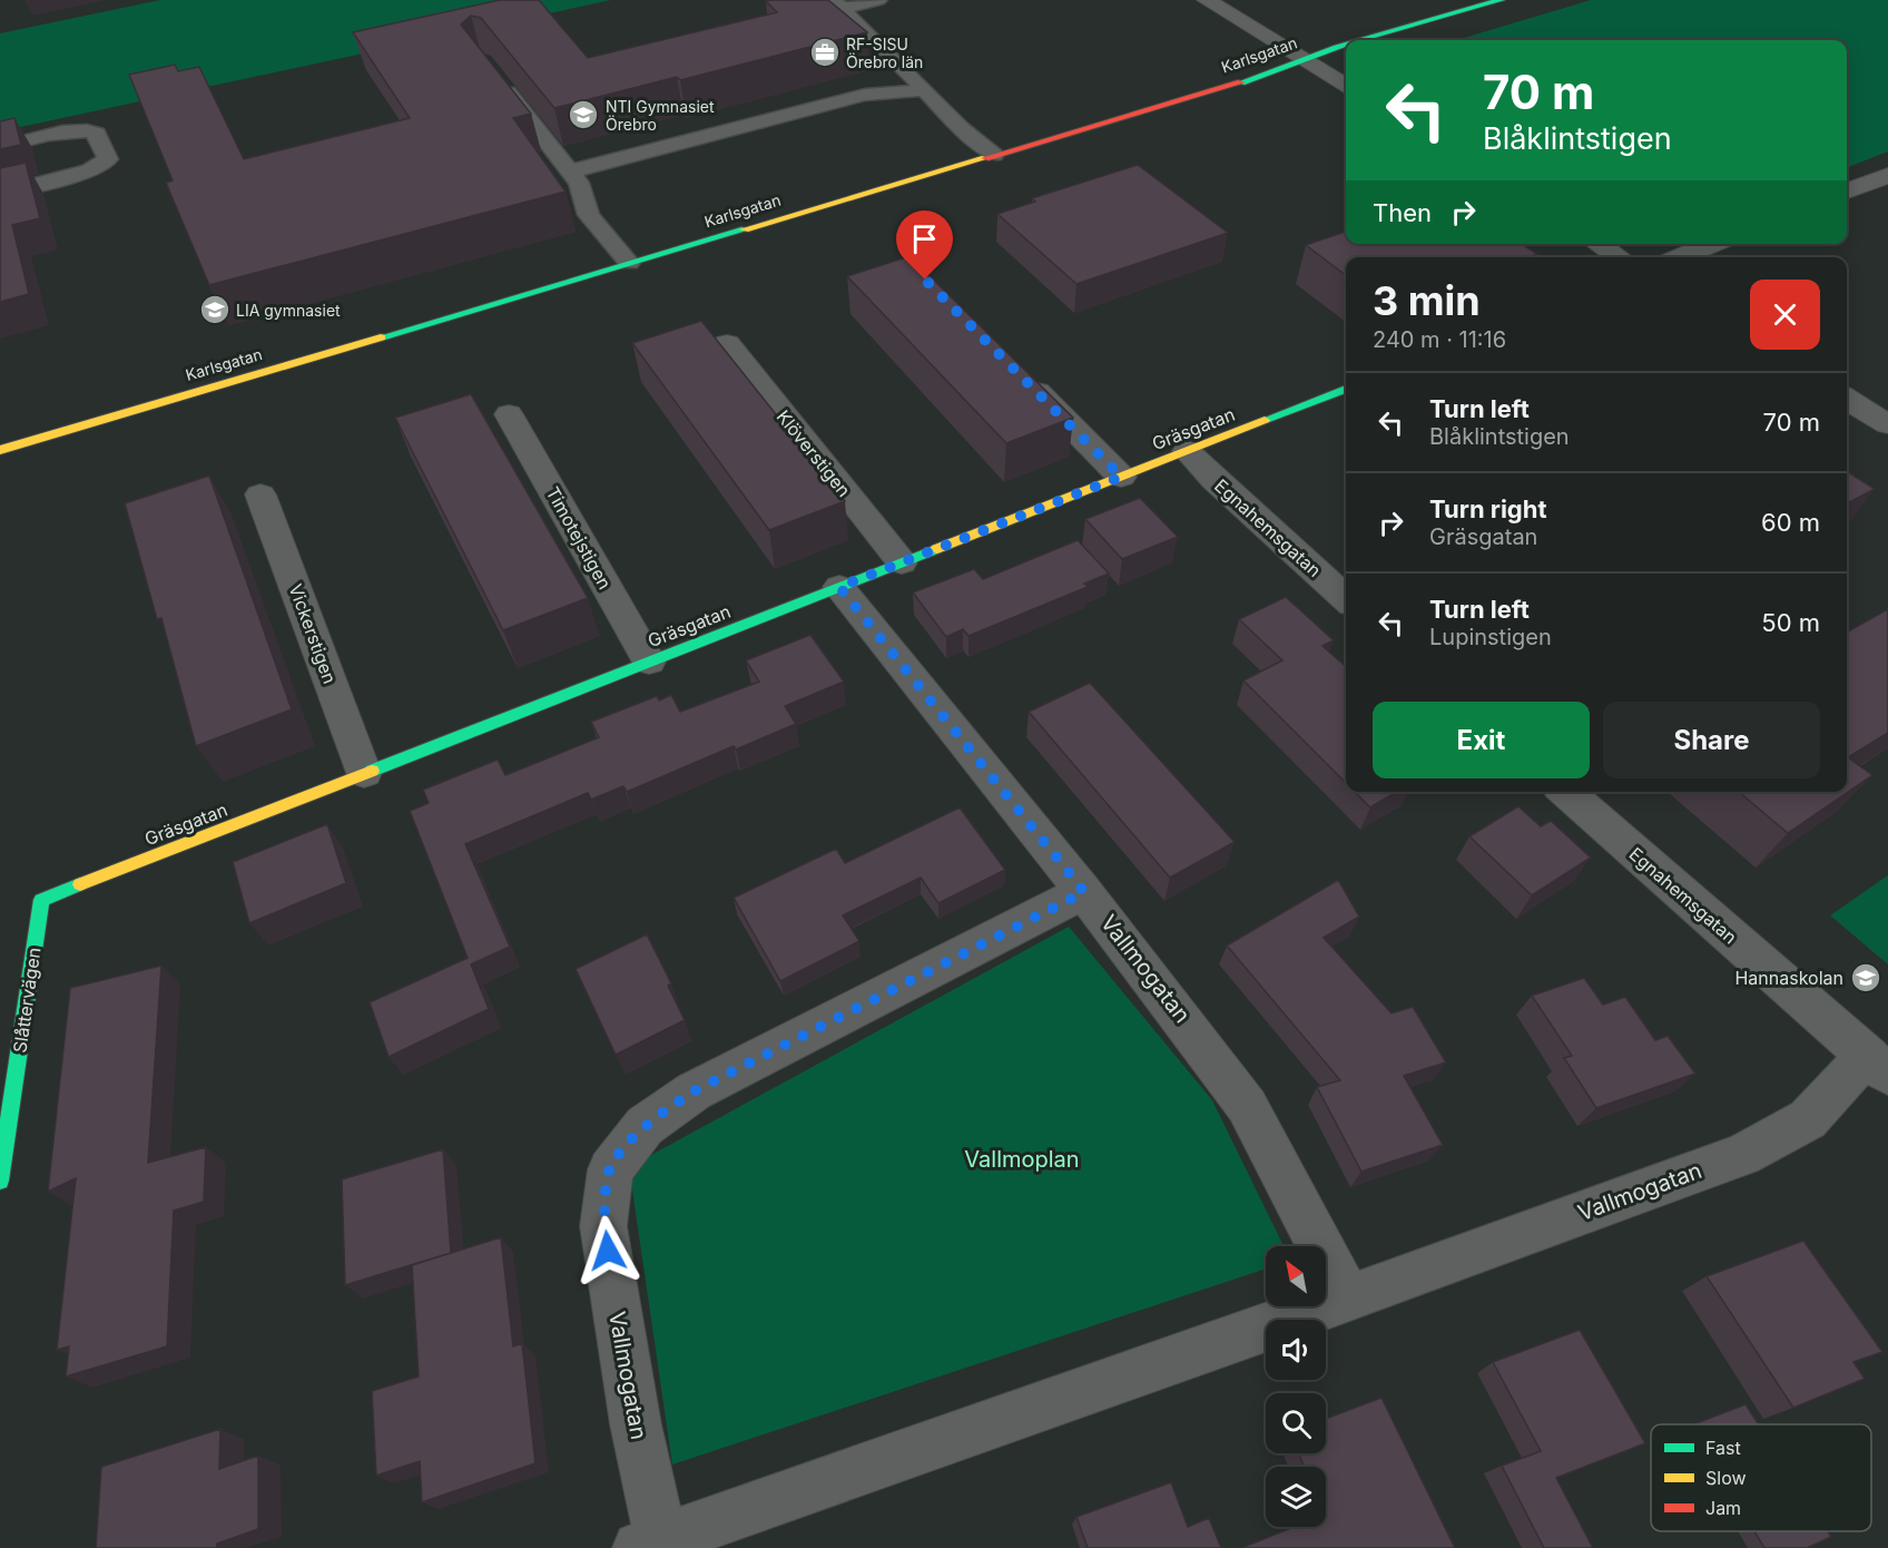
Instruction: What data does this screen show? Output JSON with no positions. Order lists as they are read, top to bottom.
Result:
{
  "streets": {
    "street": [
      "Karlsgatan",
      "Gräsgatan",
      "Klöverstigen",
      "Egnahemsgatan",
      "Timotejstigen",
      "Vickerstigen",
      "Vallmogatan",
      "Slåttervägen"
    ]
  },
  "crossings": [
    ["Gräsgatan", "Klöverstigen"],
    ["Gräsgatan", "Egnahemsgatan"],
    ["Gräsgatan", "Timotejstigen"],
    ["Gräsgatan", "Vickerstigen"],
    ["Gräsgatan", "Slåttervägen"],
    ["Egnahemsgatan", "Vallmogatan"]
  ],
  "parks": ["Vallmoplan"],
  "places": {
    "office": ["RF-SISU Örebro län"],
    "school or university": ["NTI Gymnasiet Örebro", "LIA gymnasiet", "Hannaskolan"]
  },
  "legend": ["Fast", "Slow", "Jam"],
  "north": "top left",
  "page": {
    "turn": ["70 m", "Blåklintstigen"],
    "then": "Then",
    "heading": ["3 min", "240 m · 11:16"],
    "list": [
      {
        "name": "Turn left",
        "note": "Blåklintstigen",
        "value": "70 m"
      },
      {
        "name": "Turn right",
        "note": "Gräsgatan",
        "value": "60 m"
      },
      {
        "name": "Turn left",
        "note": "Lupinstigen",
        "value": "50 m"
      }
    ],
    "buttons": ["Exit", "Share"]
  }
}
